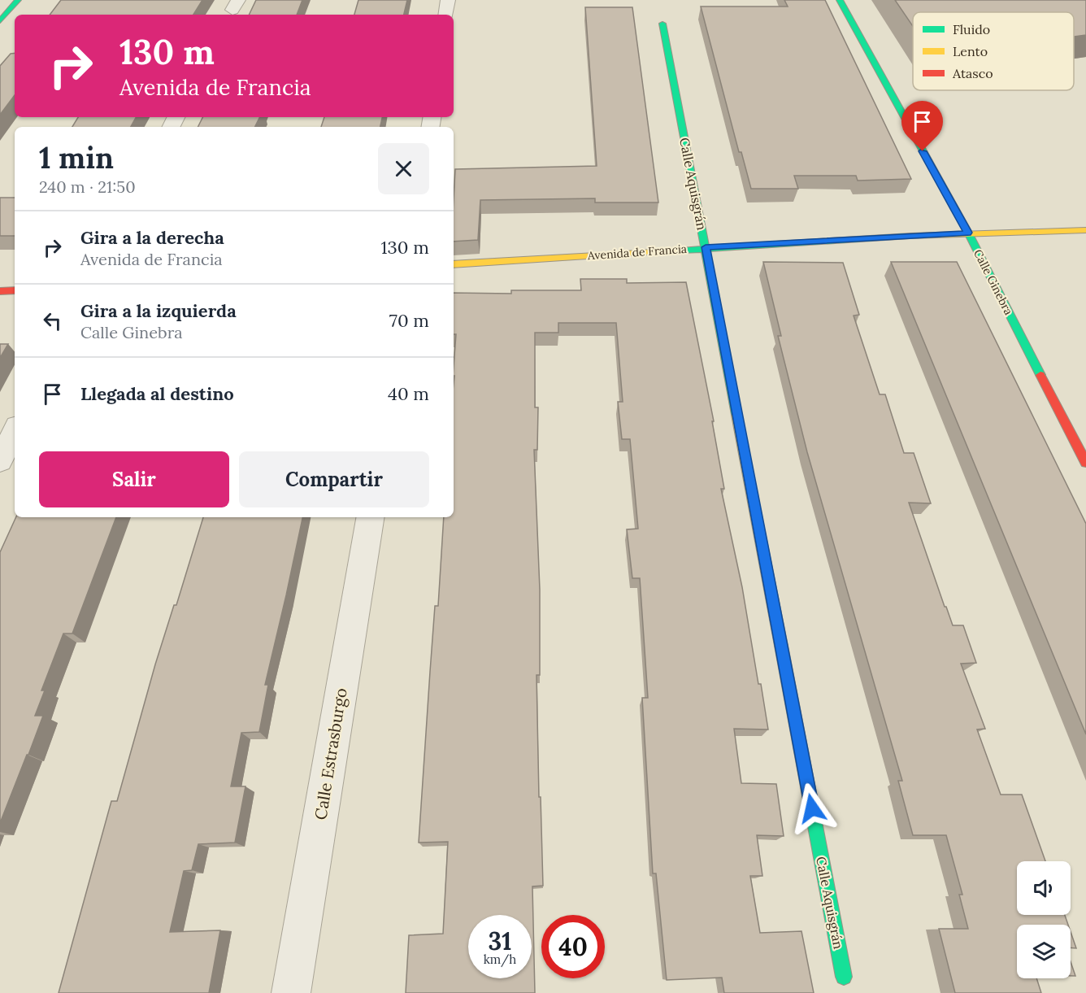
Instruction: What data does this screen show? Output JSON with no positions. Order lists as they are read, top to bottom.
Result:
{
  "streets": {
    "street": [
      "Calle Aquisgrán",
      "Avenida de Francia",
      "Calle Ginebra",
      "Calle Estrasburgo"
    ]
  },
  "crossings": [
    ["Calle Aquisgrán", "Avenida de Francia"],
    ["Avenida de Francia", "Calle Ginebra"]
  ],
  "legend": ["Fluido", "Lento", "Atasco"],
  "page": {
    "turn": ["130 m", "Avenida de Francia"],
    "heading": ["1 min", "240 m · 21:50"],
    "list": [
      {
        "name": "Gira a la derecha",
        "note": "Avenida de Francia",
        "value": "130 m"
      },
      {
        "name": "Gira a la izquierda",
        "note": "Calle Ginebra",
        "value": "70 m"
      },
      {
        "name": "Llegada al destino",
        "value": "40 m"
      }
    ],
    "buttons": ["Salir", "Compartir"],
    "speed": "31 km/h",
    "limit": "40"
  }
}
